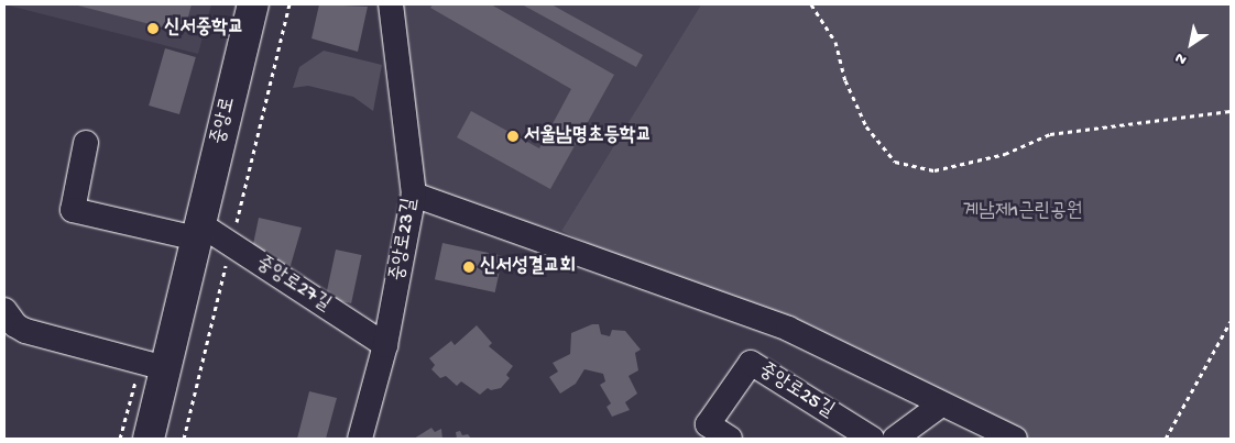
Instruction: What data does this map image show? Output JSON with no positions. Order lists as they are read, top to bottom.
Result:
{
  "streets": {
    "main road": ["중앙로"],
    "street": ["중앙로23길", "중앙로27길", "중앙로25길"]
  },
  "crossings": [
    ["중앙로", "중앙로27길"],
    ["중앙로23길", "중앙로27길"]
  ],
  "parks": ["계남제1근린공원"],
  "places": ["신서중학교", "서울남명초등학교", "신서성결교회"],
  "north": "bottom left"
}
